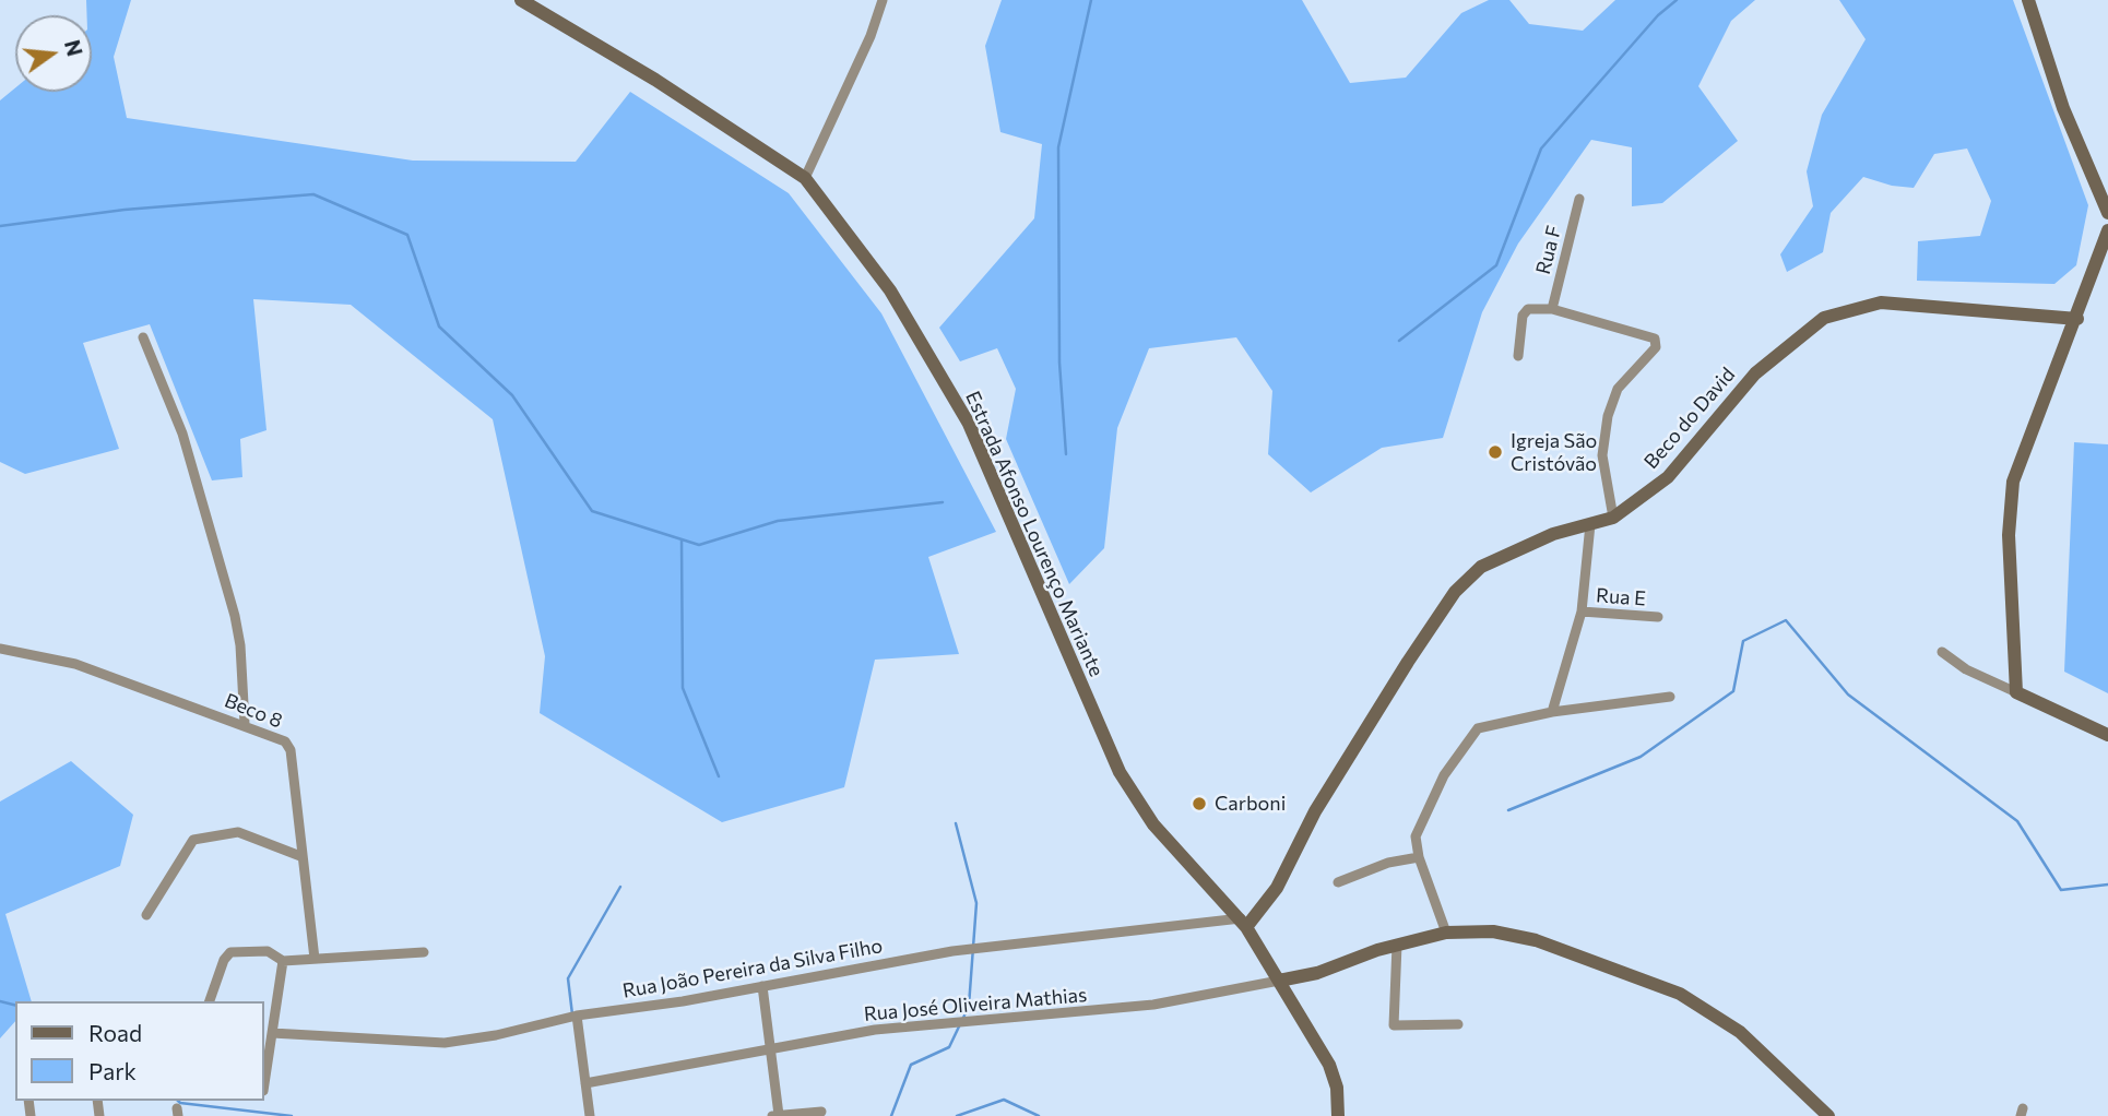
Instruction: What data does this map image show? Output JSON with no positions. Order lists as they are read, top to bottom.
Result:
{
  "streets": {
    "main road": ["Beco do David", "Estrada Afonso Lourenço Mariante"],
    "street": [
      "Rua F",
      "Rua E",
      "Beco 8",
      "Rua João Pereira da Silva Filho",
      "Rua José Oliveira Mathias"
    ]
  },
  "crossings": [
    ["Beco do David", "Estrada Afonso Lourenço Mariante"],
    ["Beco do David", "Rua João Pereira da Silva Filho"],
    ["Estrada Afonso Lourenço Mariante", "Rua João Pereira da Silva Filho"],
    ["Estrada Afonso Lourenço Mariante", "Rua José Oliveira Mathias"]
  ],
  "places": ["Igreja São Cristóvão", "Carboni"],
  "legend": ["Road", "Park"],
  "north": "right"
}
